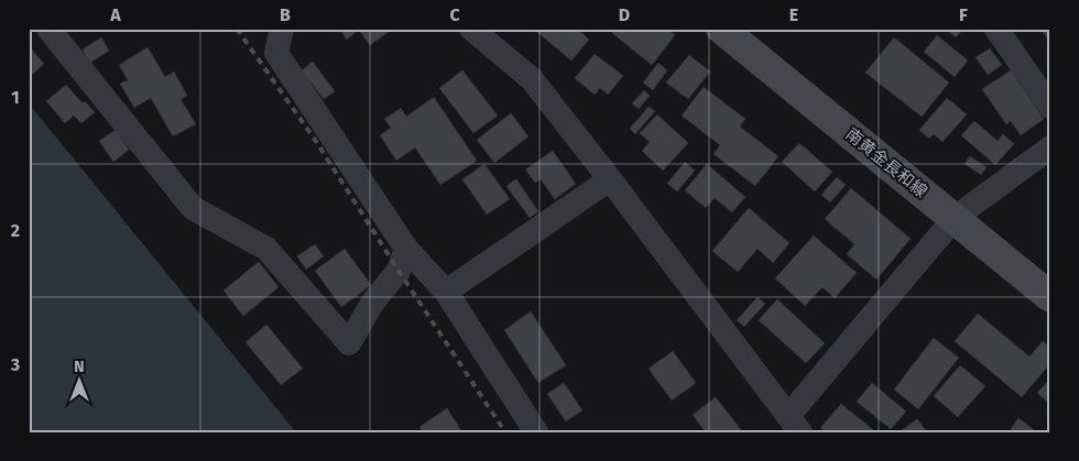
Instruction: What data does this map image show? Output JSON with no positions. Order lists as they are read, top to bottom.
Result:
{
  "streets": {
    "main road": ["南黄金長和線"]
  },
  "north": "top",
  "grid": {
    "columns": [
      "A",
      "B",
      "C",
      "D",
      "E",
      "F"
    ],
    "rows": ["1", "2", "3"]
  }
}
